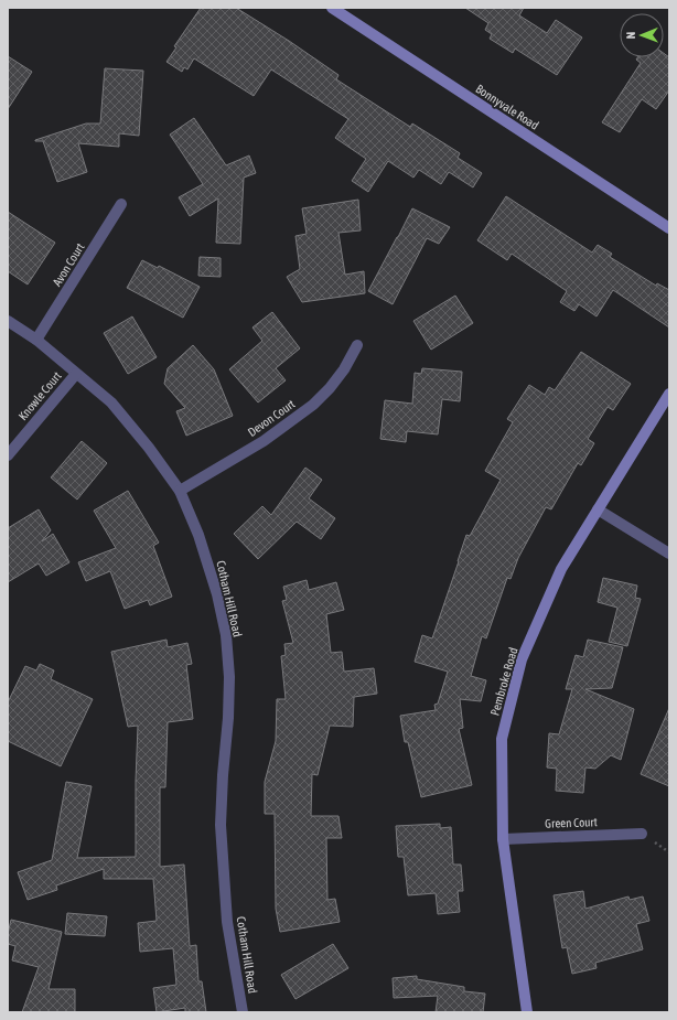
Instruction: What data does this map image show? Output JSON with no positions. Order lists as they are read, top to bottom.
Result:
{
  "streets": {
    "street": [
      "Bonnyvale Road",
      "Avon Court",
      "Knowle Court",
      "Devon Court",
      "Cotham Hill Road",
      "Pembroke Road",
      "Green Court"
    ]
  },
  "crossings": [
    ["Avon Court", "Cotham Hill Road"],
    ["Knowle Court", "Cotham Hill Road"],
    ["Devon Court", "Cotham Hill Road"],
    ["Pembroke Road", "Green Court"]
  ],
  "north": "left"
}
